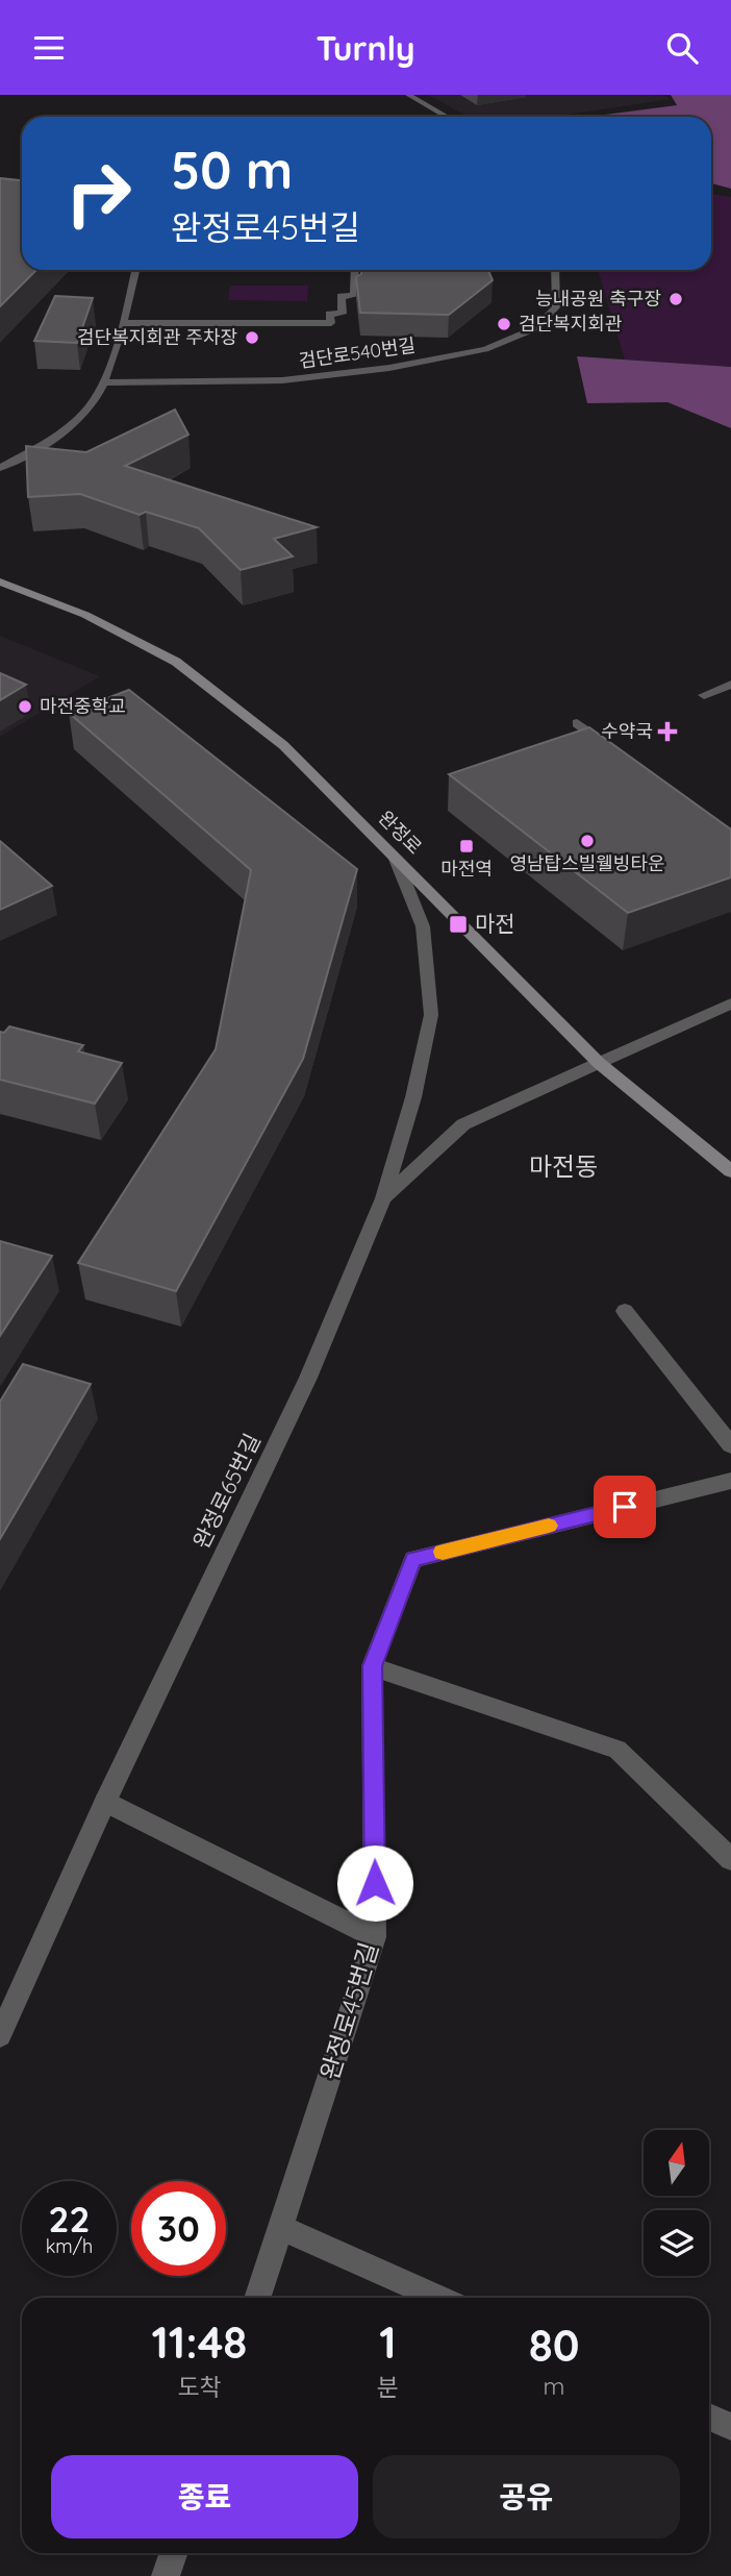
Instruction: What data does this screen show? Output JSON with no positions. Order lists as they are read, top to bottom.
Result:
{
  "streets": {
    "main road": ["완정로"],
    "street": ["검단로540번길", "완정로65번길", "완정로45번길"]
  },
  "crossings": [
    ["완정로", "완정로65번길"]
  ],
  "districts": ["마전동"],
  "places": {
    "other": [
      "능내공원 축구장",
      "검단복지회관",
      "검단복지회관 주차장",
      "마전중학교",
      "영남탑스빌웰빙타운"
    ],
    "health": ["수약국"],
    "transit": ["마전역", "마전"]
  },
  "north": "top",
  "page": {
    "header": "Turnly",
    "turn": ["50 m", "완정로45번길"],
    "speed": "22 km/h",
    "limit": "30",
    "eta": [
      "11:48",
      "도착",
      "1",
      "분",
      "80",
      "m"
    ],
    "buttons": ["종료", "공유"]
  }
}
